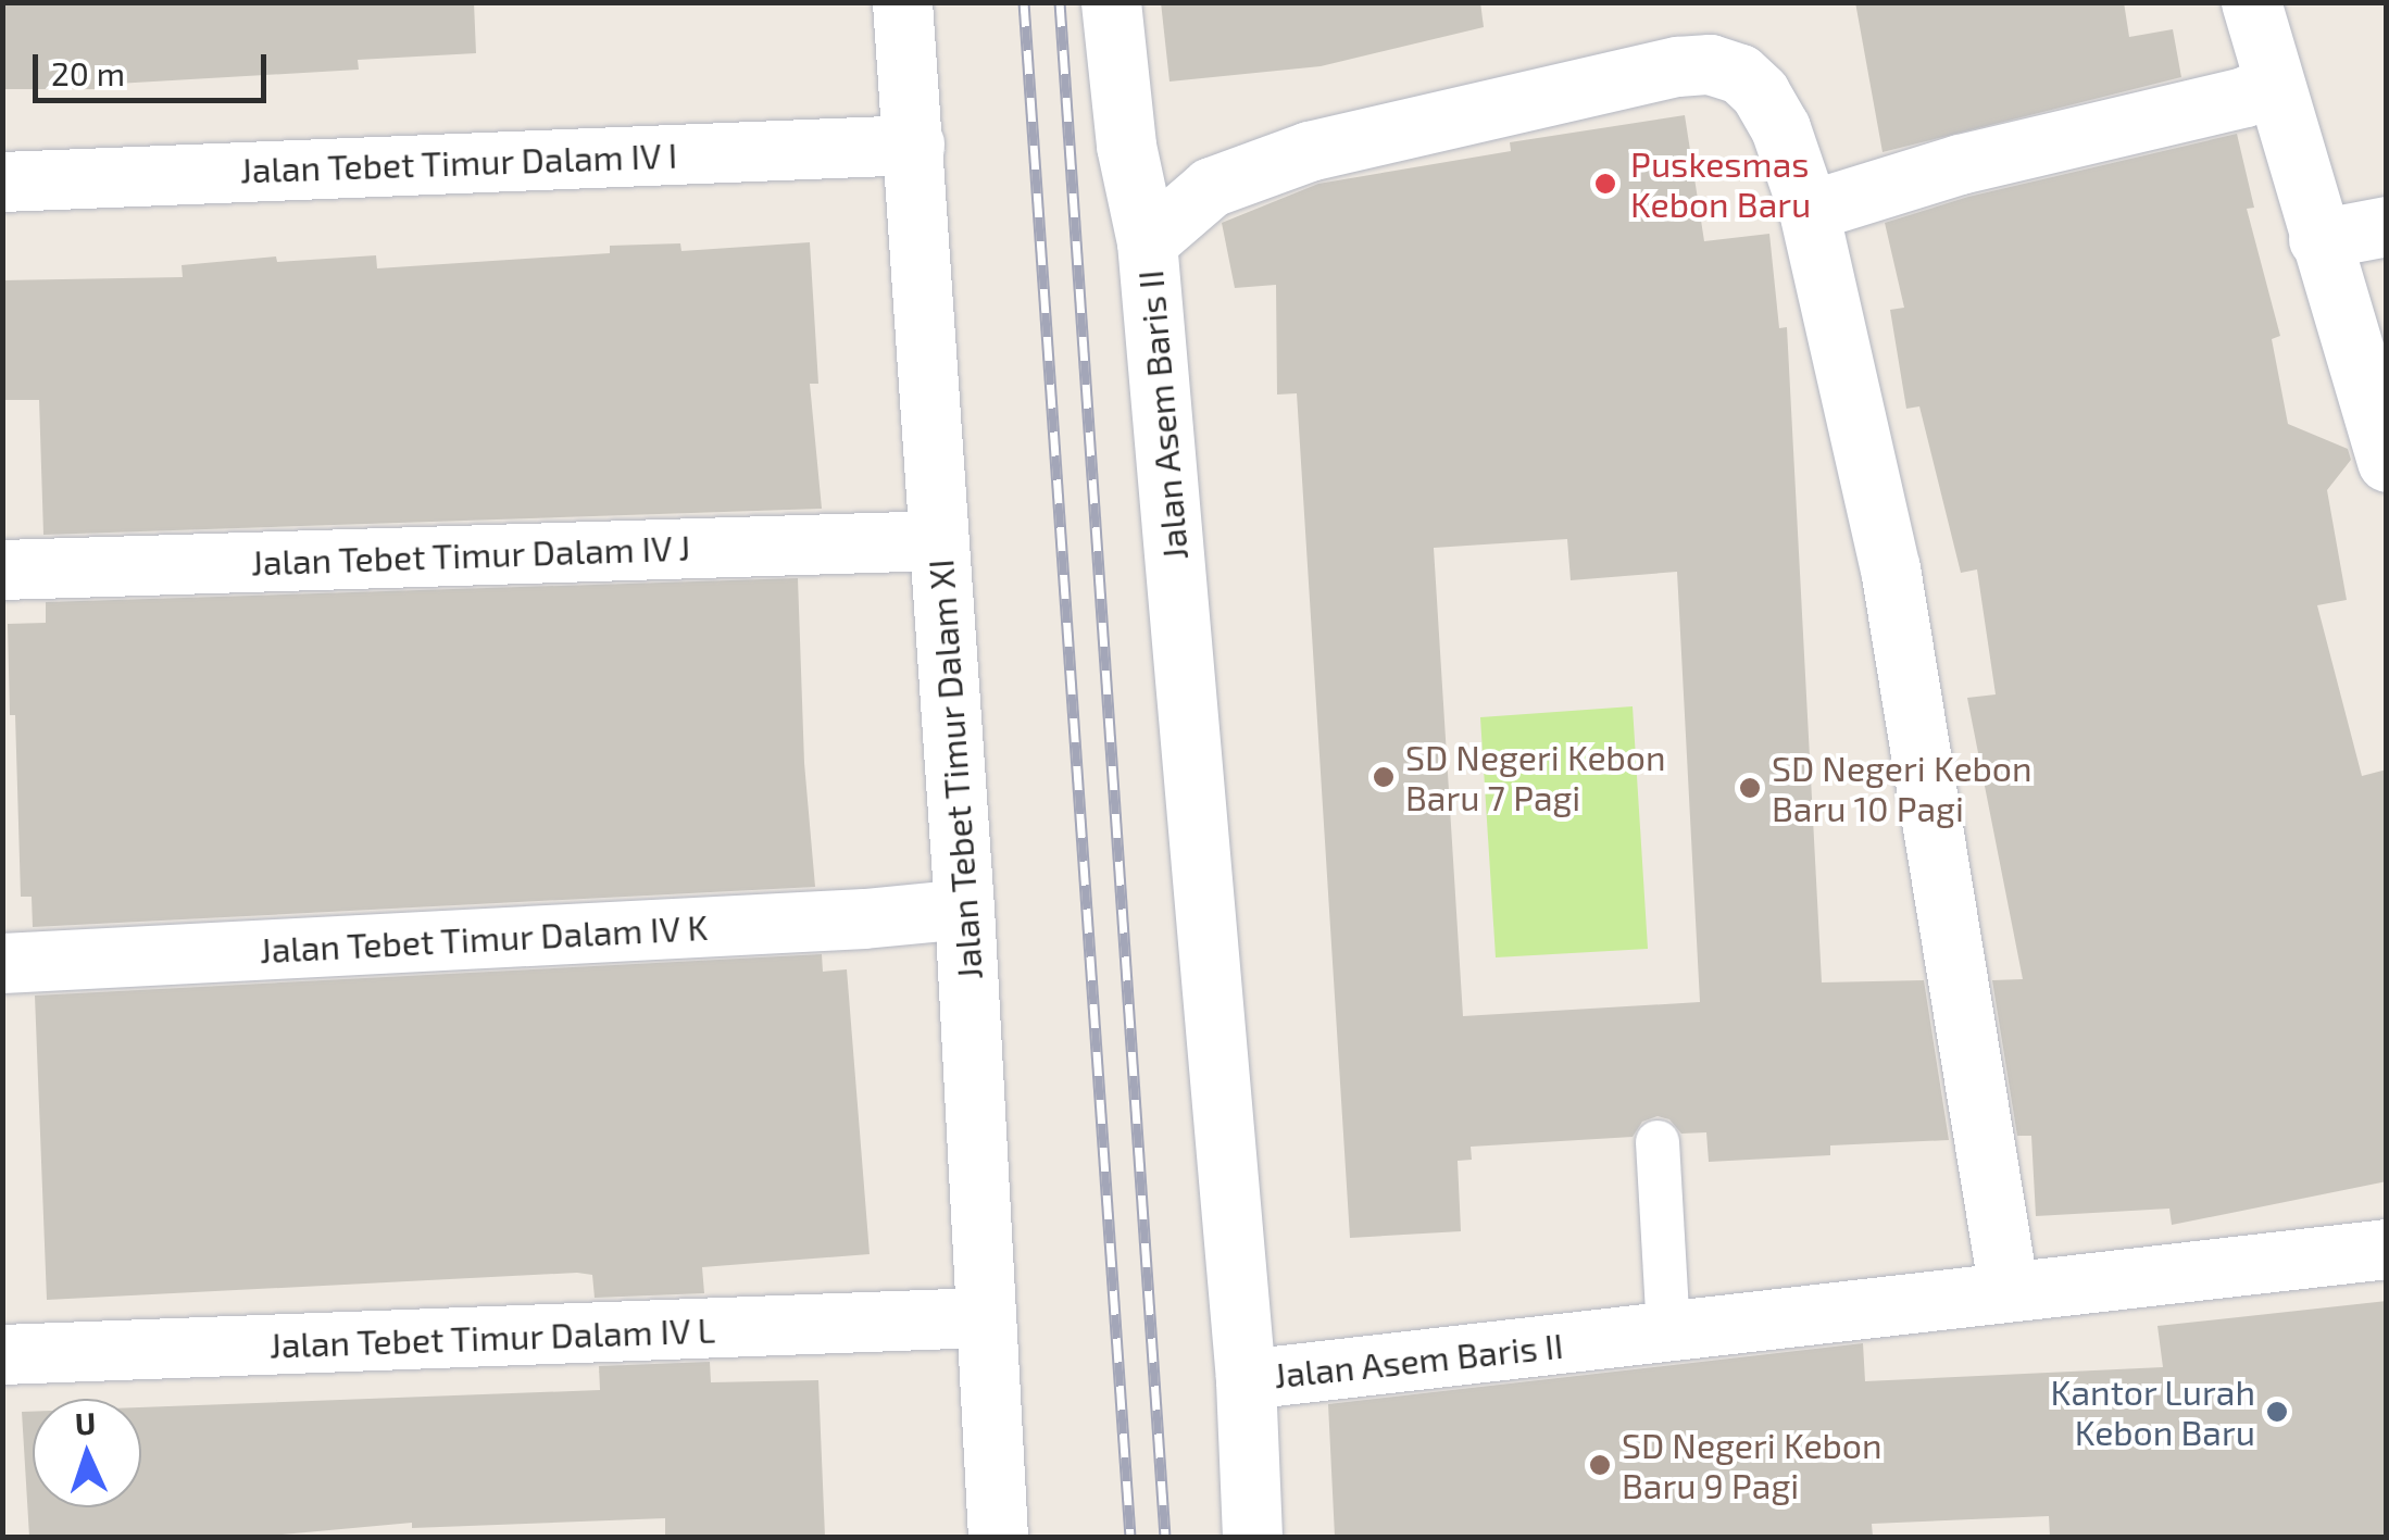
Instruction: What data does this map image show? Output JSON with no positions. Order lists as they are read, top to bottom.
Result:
{
  "streets": {
    "street": [
      "Jalan Tebet Timur Dalam IV I",
      "Jalan Asem Baris II",
      "Jalan Tebet Timur Dalam IV J",
      "Jalan Tebet Timur Dalam XI",
      "Jalan Tebet Timur Dalam IV K",
      "Jalan Tebet Timur Dalam IV L"
    ]
  },
  "crossings": [
    ["Jalan Tebet Timur Dalam IV I", "Jalan Tebet Timur Dalam XI"],
    ["Jalan Tebet Timur Dalam IV J", "Jalan Tebet Timur Dalam XI"],
    ["Jalan Tebet Timur Dalam XI", "Jalan Tebet Timur Dalam IV K"],
    ["Jalan Tebet Timur Dalam XI", "Jalan Tebet Timur Dalam IV L"]
  ],
  "places": [
    "Puskesmas Kebon Baru",
    "SD Negeri Kebon Baru 7 Pagi",
    "SD Negeri Kebon Baru 10 Pagi",
    "Kantor Lurah Kebon Baru",
    "SD Negeri Kebon Baru 9 Pagi"
  ],
  "scale_bar": "20 m",
  "north": "top"
}
